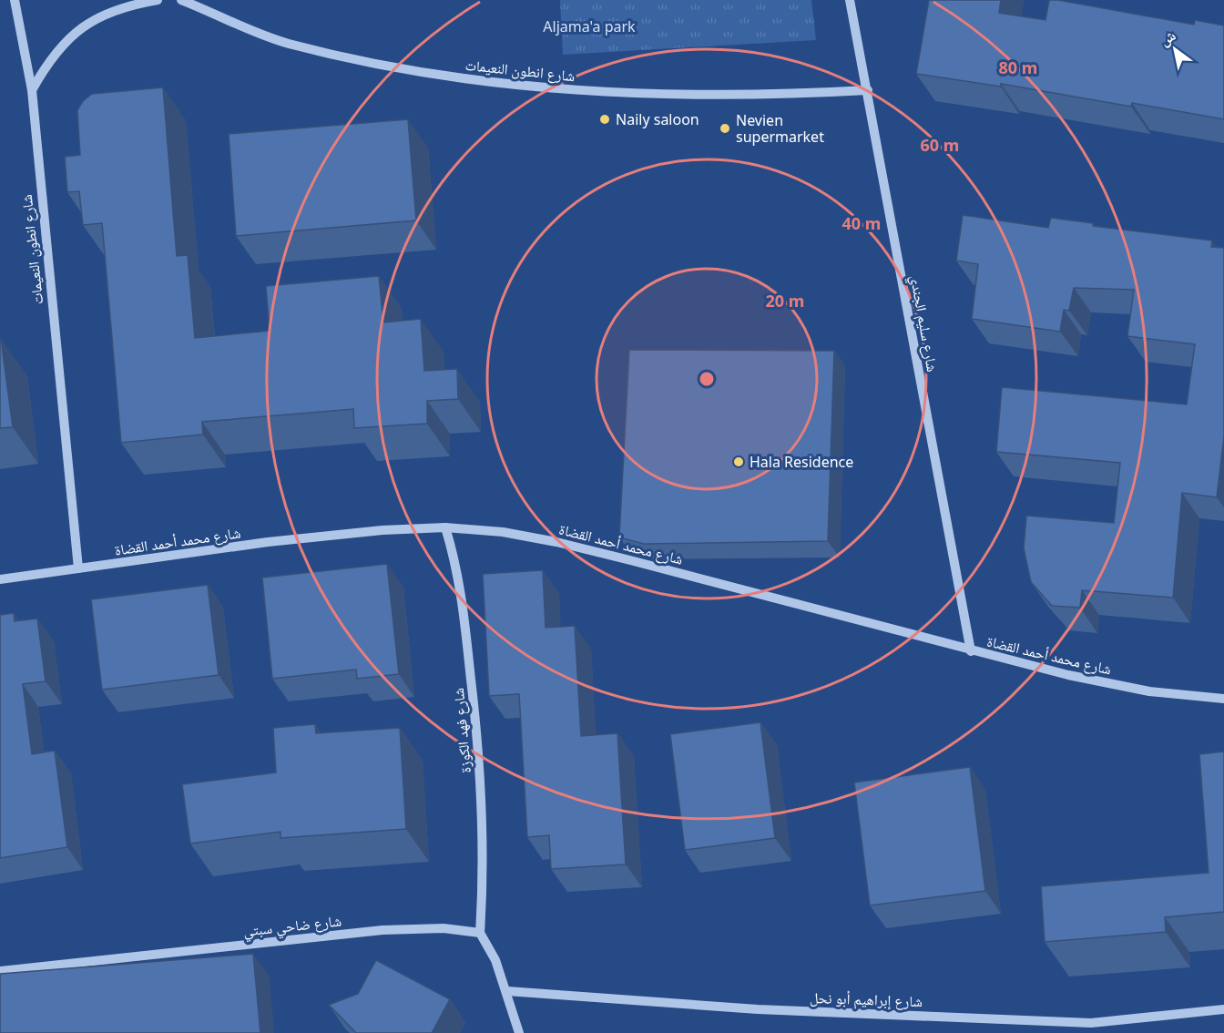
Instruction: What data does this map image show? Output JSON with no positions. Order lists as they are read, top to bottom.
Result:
{
  "streets": {
    "street": [
      "شارع انطون النعيمات",
      "شارع سليم الجندي",
      "شارع محمد أحمد القضاة",
      "شارع فهد الكوزة",
      "شارع ضاحي سبتي",
      "شارع إبراهيم أبو نحل"
    ]
  },
  "crossings": [
    ["شارع انطون النعيمات", "شارع سليم الجندي"],
    ["شارع انطون النعيمات", "شارع محمد أحمد القضاة"],
    ["شارع سليم الجندي", "شارع محمد أحمد القضاة"],
    ["شارع محمد أحمد القضاة", "شارع فهد الكوزة"],
    ["شارع فهد الكوزة", "شارع ضاحي سبتي"]
  ],
  "parks": ["Aljama'a park"],
  "places": ["Naily saloon", "Nevien supermarket", "Hala Residence"],
  "north": "top left",
  "rings": [
    "80 m",
    "60 m",
    "40 m",
    "20 m"
  ]
}
